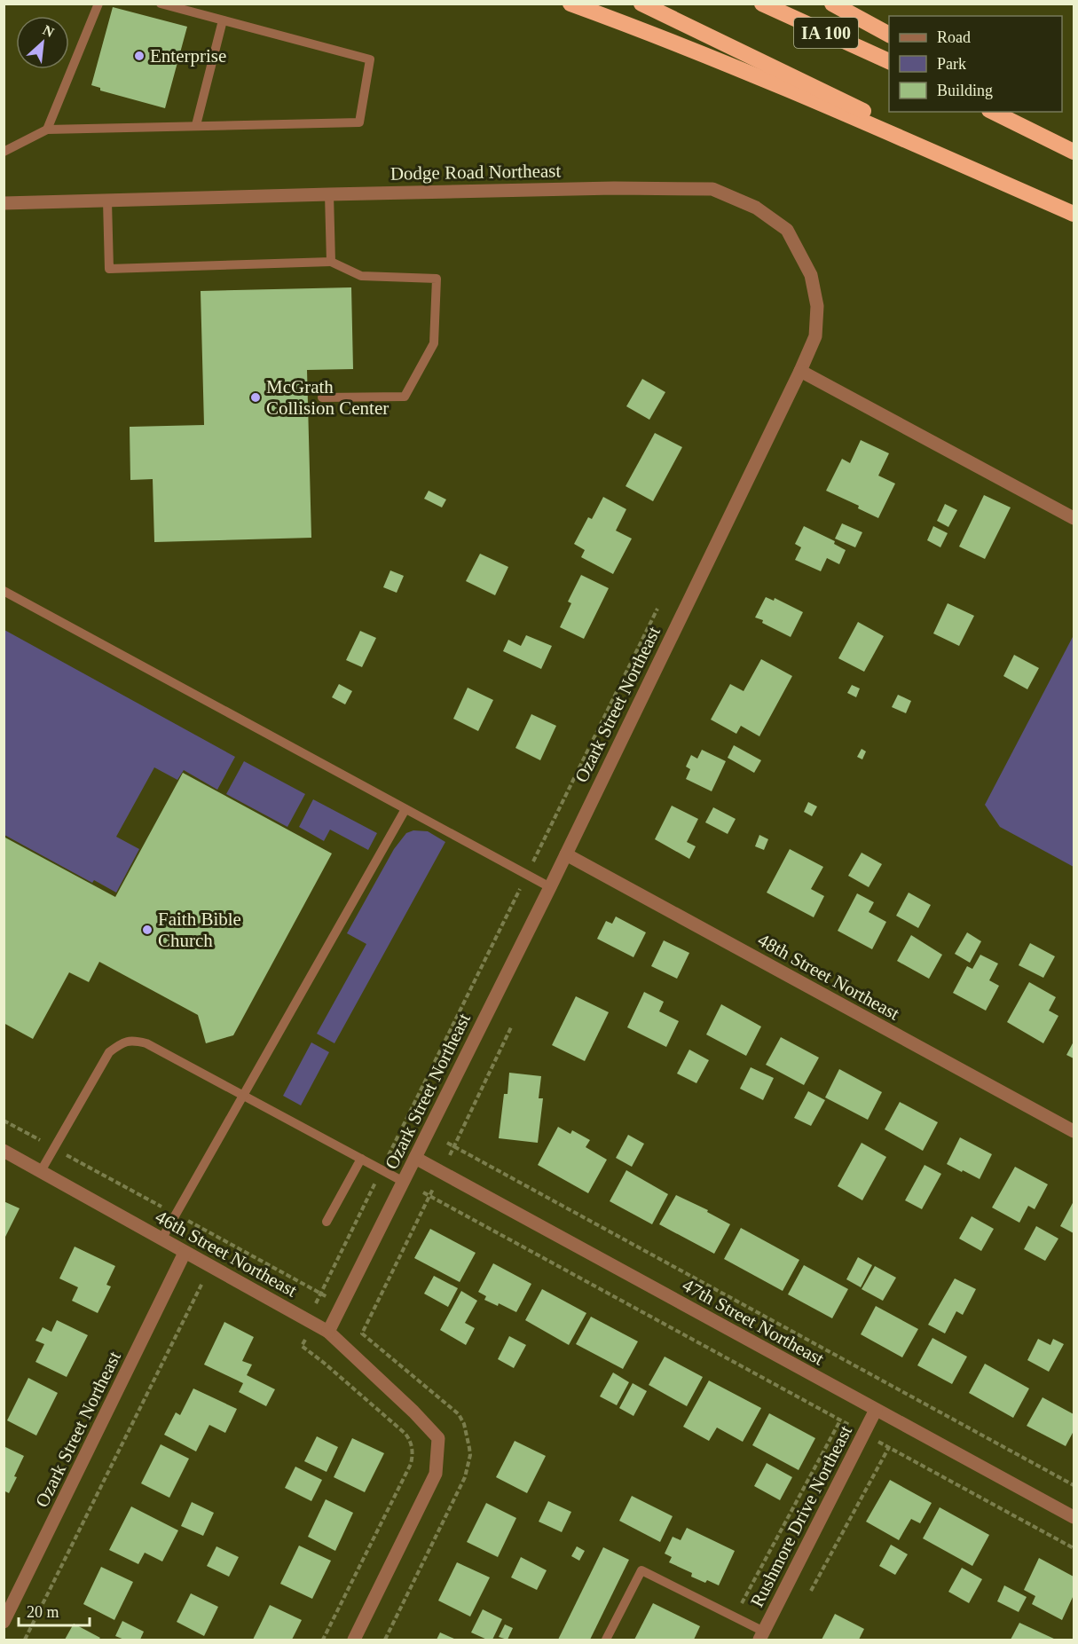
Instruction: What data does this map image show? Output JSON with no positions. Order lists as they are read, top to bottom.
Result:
{
  "streets": {
    "highway": ["IA 100"],
    "street": [
      "Dodge Road Northeast",
      "Ozark Street Northeast",
      "48th Street Northeast",
      "46th Street Northeast",
      "47th Street Northeast",
      "Rushmore Drive Northeast"
    ]
  },
  "crossings": [
    ["Dodge Road Northeast", "Ozark Street Northeast"],
    ["Ozark Street Northeast", "48th Street Northeast"],
    ["Ozark Street Northeast", "46th Street Northeast"],
    ["Ozark Street Northeast", "47th Street Northeast"],
    ["47th Street Northeast", "Rushmore Drive Northeast"]
  ],
  "places": ["Enterprise", "McGrath Collision Center", "Faith Bible Church"],
  "legend": ["Road", "Park", "Building"],
  "scale_bar": "20 m",
  "north": "top right"
}
